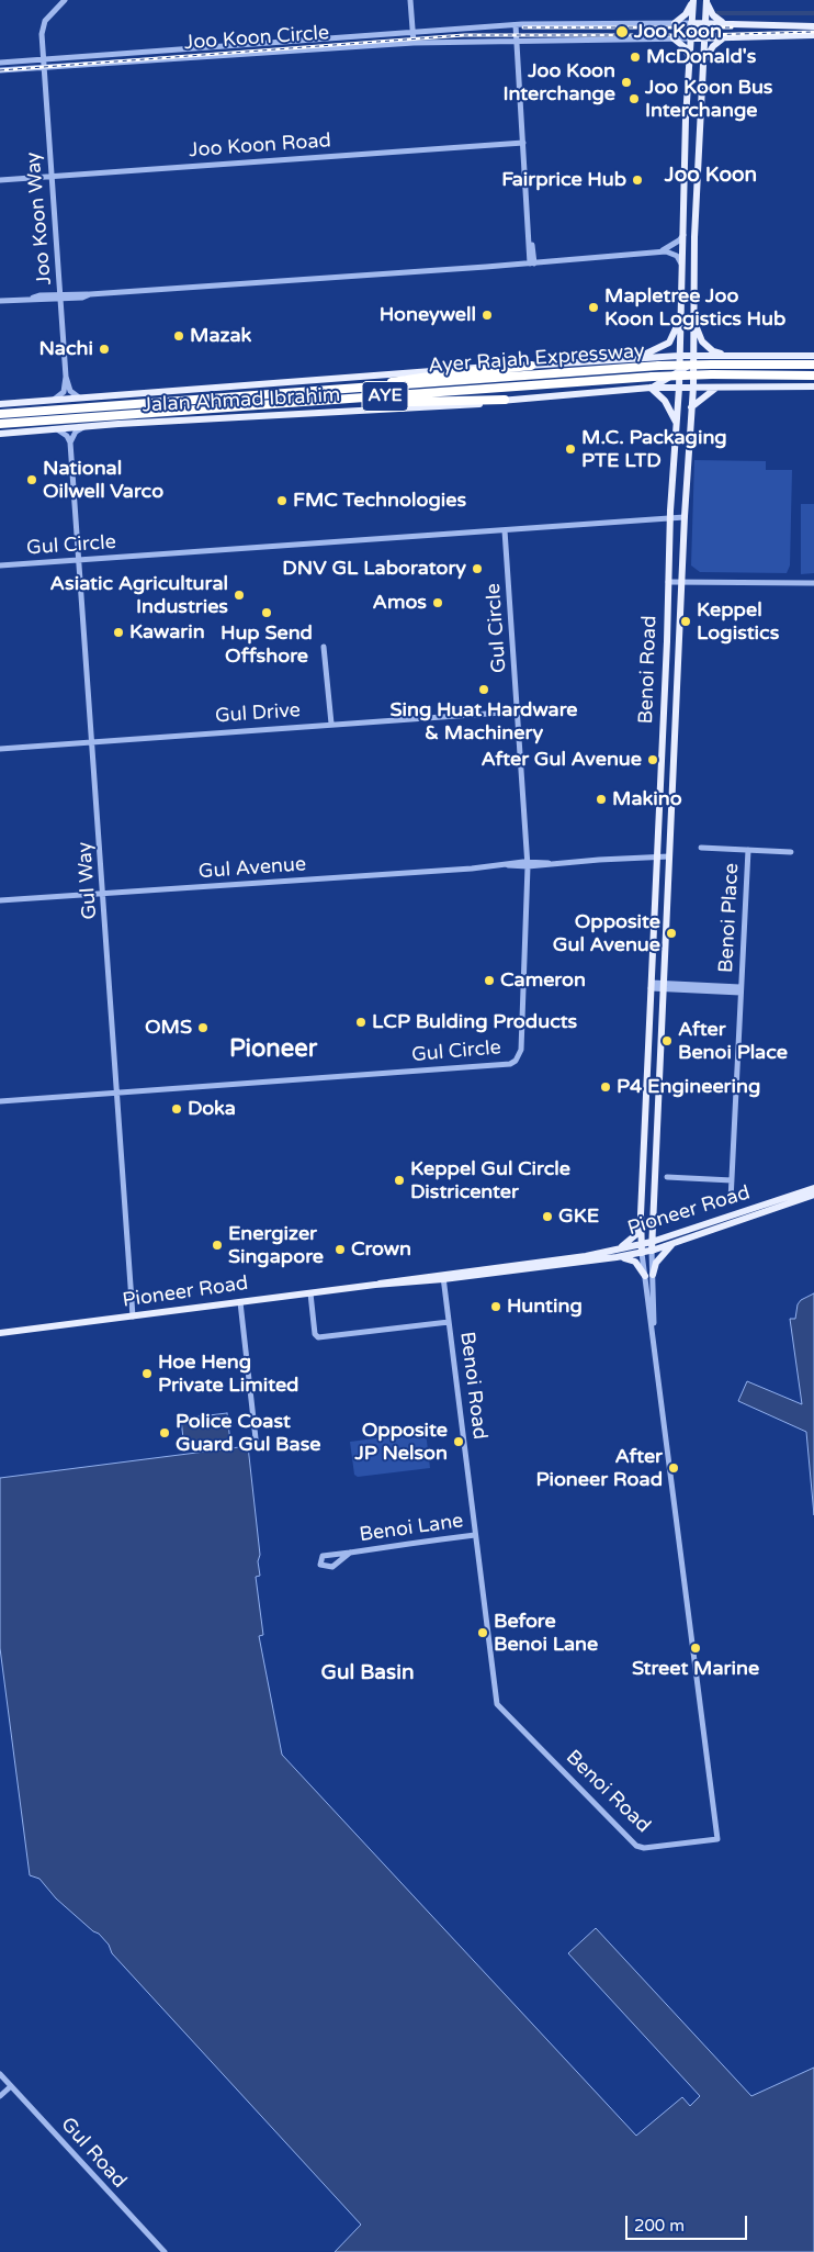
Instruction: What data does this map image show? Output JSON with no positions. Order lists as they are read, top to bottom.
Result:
{
  "streets": {
    "highway": ["Ayer Rajah Expressway", "AYE"],
    "main road": ["Jalan Ahmad Ibrahim", "Benoi Road", "Pioneer Road"],
    "street": [
      "Joo Koon Circle",
      "Joo Koon Road",
      "Joo Koon Way",
      "Gul Circle",
      "Gul Drive",
      "Gul Avenue",
      "Gul Way",
      "Benoi Place",
      "Benoi Lane",
      "Gul Road"
    ]
  },
  "crossings": [
    ["Joo Koon Circle", "Joo Koon Way"],
    ["Joo Koon Circle", "Benoi Road"],
    ["Joo Koon Road", "Joo Koon Way"],
    ["Ayer Rajah Expressway", "Jalan Ahmad Ibrahim"],
    ["Jalan Ahmad Ibrahim", "Benoi Road"],
    ["Gul Circle", "Benoi Road"],
    ["Gul Circle", "Gul Drive"],
    ["Gul Circle", "Gul Avenue"],
    ["Gul Circle", "Gul Way"],
    ["Benoi Road", "Gul Avenue"],
    ["Benoi Road", "Benoi Place"],
    ["Benoi Road", "Pioneer Road"],
    ["Benoi Road", "Benoi Lane"],
    ["Gul Drive", "Gul Way"],
    ["Gul Avenue", "Gul Way"],
    ["Gul Way", "Pioneer Road"]
  ],
  "districts": ["Joo Koon", "Pioneer", "Gul Basin"],
  "places": [
    "Joo Koon",
    "McDonald's",
    "Joo Koon Interchange",
    "Joo Koon Bus Interchange",
    "Fairprice Hub",
    "Mapletree Joo Koon Logistics Hub",
    "Honeywell",
    "Mazak",
    "Nachi",
    "M.C. Packaging PTE LTD",
    "National Oilwell Varco",
    "FMC Technologies",
    "DNV GL Laboratory",
    "Asiatic Agricultural Industries",
    "Amos",
    "Hup Send Offshore",
    "Keppel Logistics",
    "Kawarin",
    "Sing Huat Hardware & Machinery",
    "After Gul Avenue",
    "Makino",
    "Opposite Gul Avenue",
    "Cameron",
    "LCP Bulding Products",
    "OMS",
    "After Benoi Place",
    "P4 Engineering",
    "Doka",
    "Keppel Gul Circle Districenter",
    "GKE",
    "Energizer Singapore",
    "Crown",
    "Hunting",
    "Hoe Heng Private Limited",
    "Police Coast Guard Gul Base",
    "Opposite JP Nelson",
    "After Pioneer Road",
    "Before Benoi Lane",
    "Street Marine"
  ],
  "scale_bar": "200 m"
}
